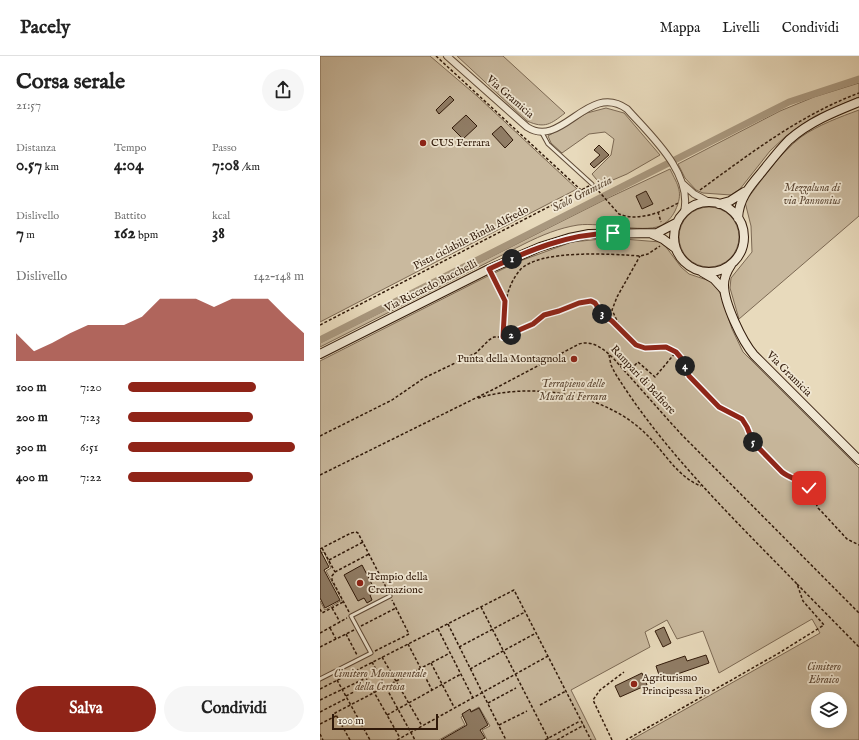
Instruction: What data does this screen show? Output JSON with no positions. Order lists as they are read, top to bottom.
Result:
{
  "streets": {
    "main road": ["Via Gramicia", "Via Riccardo Bacchelli"],
    "path": ["Pista ciclabile Binda Alfredo", "Rampari di Belfiore"]
  },
  "crossings": [
    ["Via Gramicia", "Via Riccardo Bacchelli"]
  ],
  "water": ["Scolo Gramicia"],
  "parks": [
    "Mezzaluna di via Pannonius",
    "Terrapieno delle Mura di Ferrara",
    "Cimitero Ebraico",
    "Cimitero Monumentale della Certosa"
  ],
  "places": [
    "CUS Ferrara",
    "Punta della Montagnola",
    "Tempio della Cremazione",
    "Agriturismo Principessa Pio"
  ],
  "scale_bar": "100 m",
  "page": {
    "header": "Pacely",
    "nav": ["Mappa", "Livelli", "Condividi"],
    "heading": ["Corsa serale", "21:57"],
    "stats": [
      ["Distanza", "0.57 km"],
      ["Tempo", "4:04"],
      ["Passo", "7:08 /km"],
      ["Dislivello", "7 m"],
      ["Battito", "162 bpm"],
      ["kcal", "38"]
    ],
    "pins": [
      "1",
      "3",
      "2",
      "4",
      "5"
    ],
    "chart": ["Dislivello", "142–148 m"],
    "list": [
      {
        "name": "100 m",
        "note": "7:20"
      },
      {
        "name": "200 m",
        "note": "7:23"
      },
      {
        "name": "300 m",
        "note": "6:51"
      },
      {
        "name": "400 m",
        "note": "7:22"
      }
    ],
    "buttons": ["Salva", "Condividi"],
    "scale": "100 m"
  }
}
